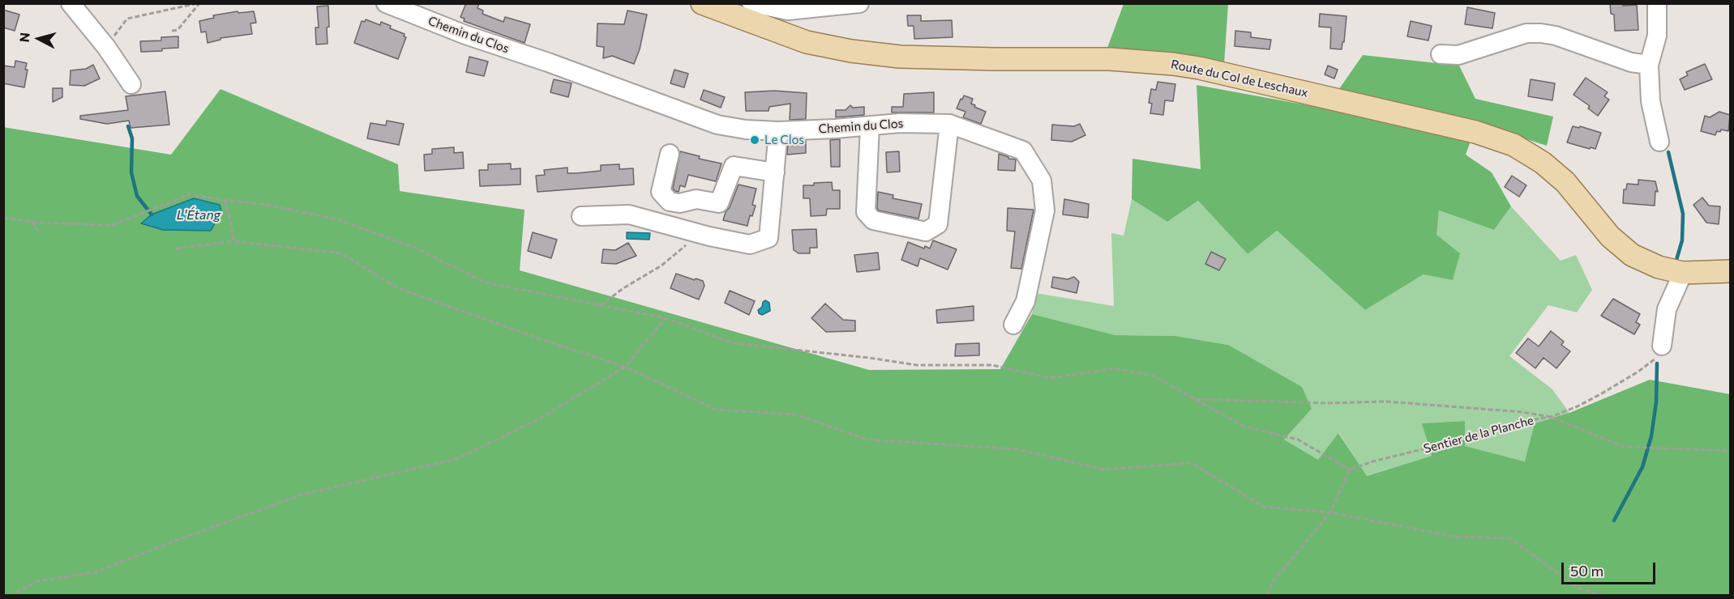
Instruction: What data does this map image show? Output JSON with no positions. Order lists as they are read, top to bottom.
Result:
{
  "streets": {
    "main road": ["Route du Col de Leschaux"],
    "street": ["Chemin du Clos"],
    "path": ["Sentier de la Planche"]
  },
  "water": ["L'Étang"],
  "places": ["Le Clos"],
  "scale_bar": "50 m",
  "north": "left"
}
